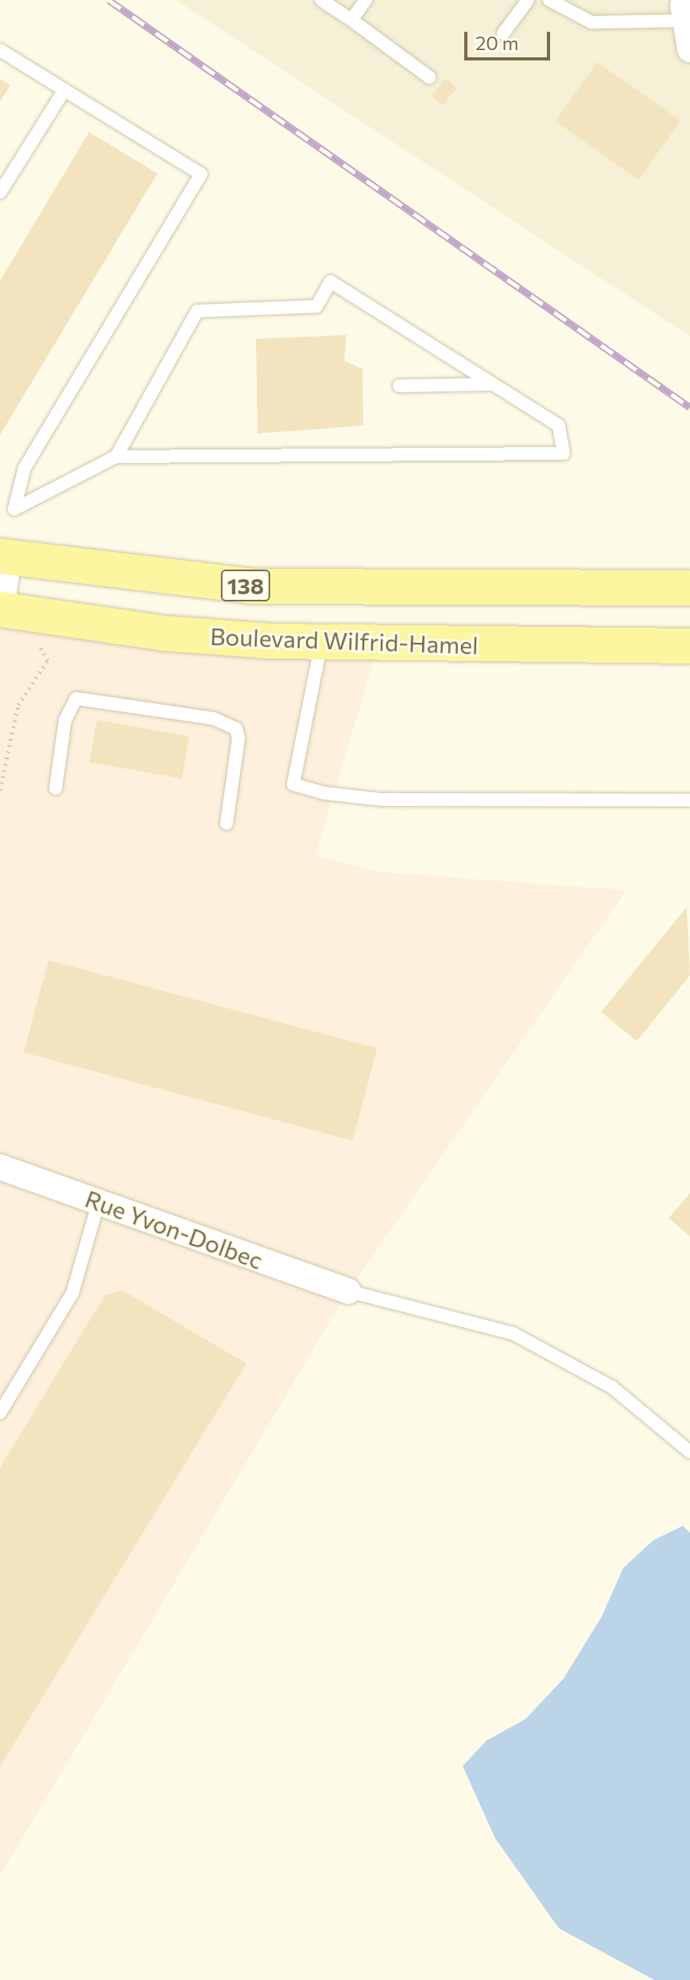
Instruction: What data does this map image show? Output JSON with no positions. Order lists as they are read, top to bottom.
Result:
{
  "streets": {
    "main road": ["138", "Boulevard Wilfrid-Hamel"],
    "street": ["Rue Yvon-Dolbec"]
  },
  "scale_bar": "20 m"
}
